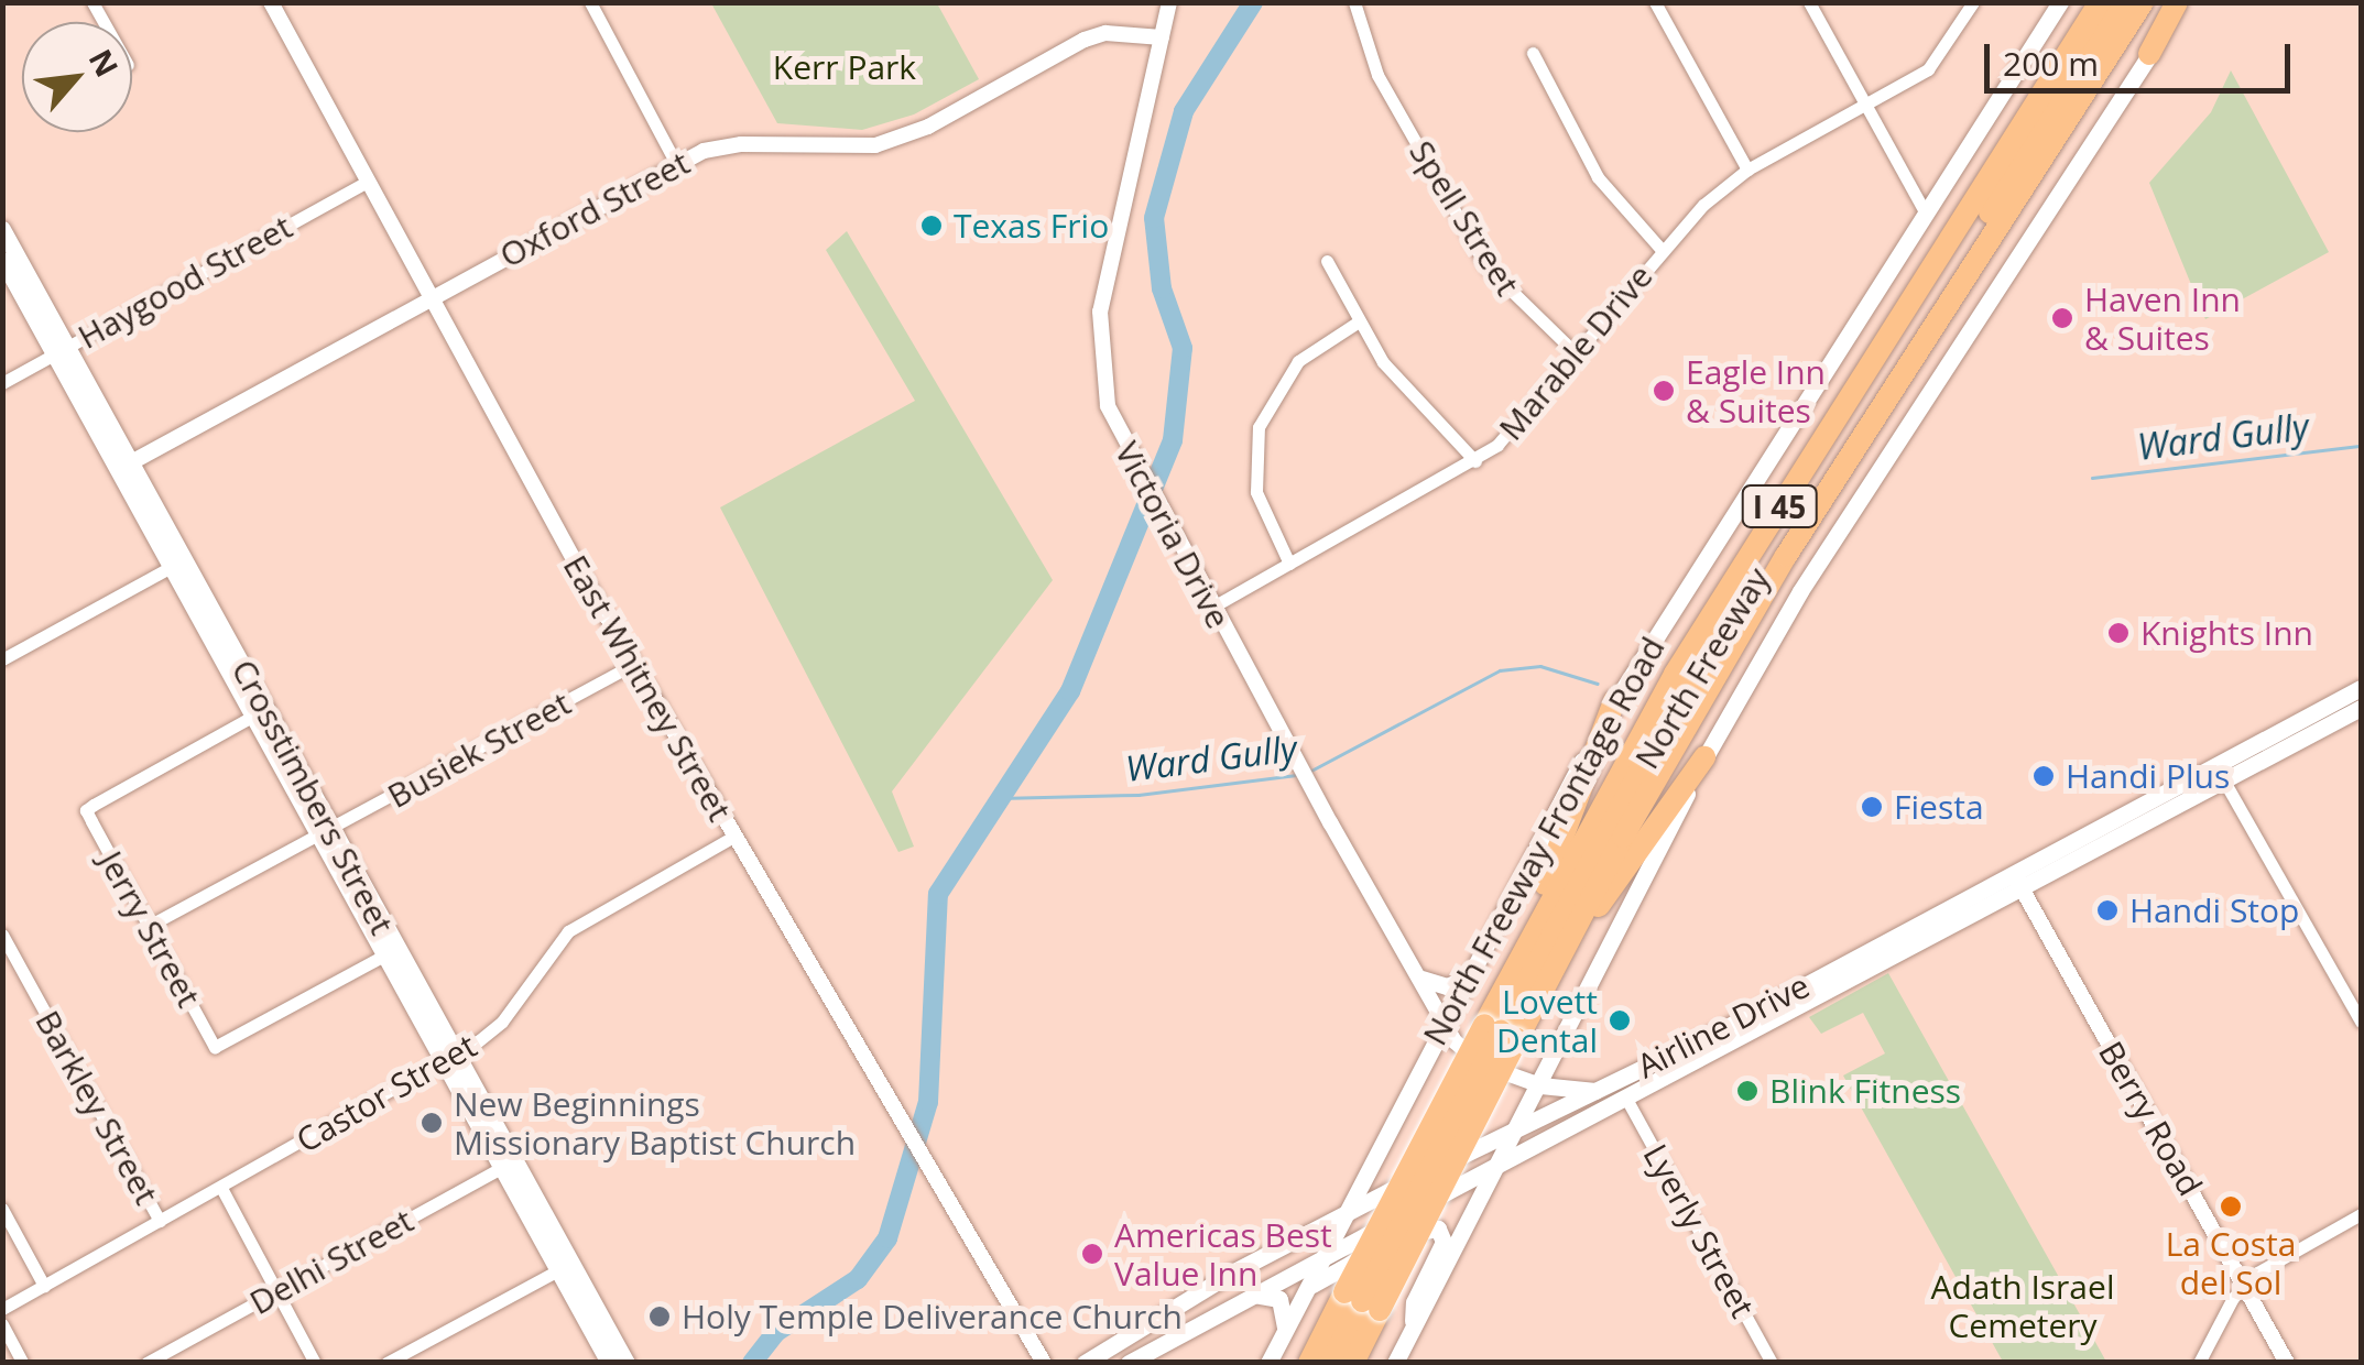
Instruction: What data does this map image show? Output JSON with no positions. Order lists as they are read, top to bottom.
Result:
{
  "streets": {
    "highway": ["I 45", "North Freeway"],
    "main road": ["Crosstimbers Street", "North Freeway Frontage Road", "Airline Drive"],
    "street": [
      "Oxford Street",
      "Spell Street",
      "Haygood Street",
      "Marable Drive",
      "Victoria Drive",
      "East Whitney Street",
      "Busiek Street",
      "Jerry Street",
      "Castor Street",
      "Barkley Street",
      "Berry Road",
      "Lyerly Street",
      "Delhi Street"
    ]
  },
  "crossings": [
    ["Oxford Street", "Victoria Drive"],
    ["Oxford Street", "East Whitney Street"],
    ["Oxford Street", "Crosstimbers Street"],
    ["Spell Street", "Marable Drive"],
    ["Haygood Street", "East Whitney Street"],
    ["Haygood Street", "Crosstimbers Street"],
    ["Marable Drive", "Victoria Drive"],
    ["Victoria Drive", "North Freeway Frontage Road"],
    ["East Whitney Street", "Busiek Street"],
    ["East Whitney Street", "Castor Street"],
    ["Busiek Street", "Crosstimbers Street"],
    ["Busiek Street", "Jerry Street"],
    ["Crosstimbers Street", "Jerry Street"],
    ["Crosstimbers Street", "Castor Street"],
    ["Crosstimbers Street", "Delhi Street"],
    ["North Freeway Frontage Road", "Airline Drive"],
    ["Airline Drive", "Berry Road"],
    ["Airline Drive", "Lyerly Street"],
    ["Castor Street", "Barkley Street"]
  ],
  "water": ["Ward Gully"],
  "parks": ["Kerr Park", "Adath Israel Cemetery"],
  "places": [
    "Texas Frio",
    "Haven Inn & Suites",
    "Eagle Inn & Suites",
    "Knights Inn",
    "Handi Plus",
    "Fiesta",
    "Handi Stop",
    "Lovett Dental",
    "Blink Fitness",
    "New Beginnings Missionary Baptist Church",
    "La Costa del Sol",
    "Americas Best Value Inn",
    "Holy Temple Deliverance Church"
  ],
  "scale_bar": "200 m",
  "north": "top right"
}
